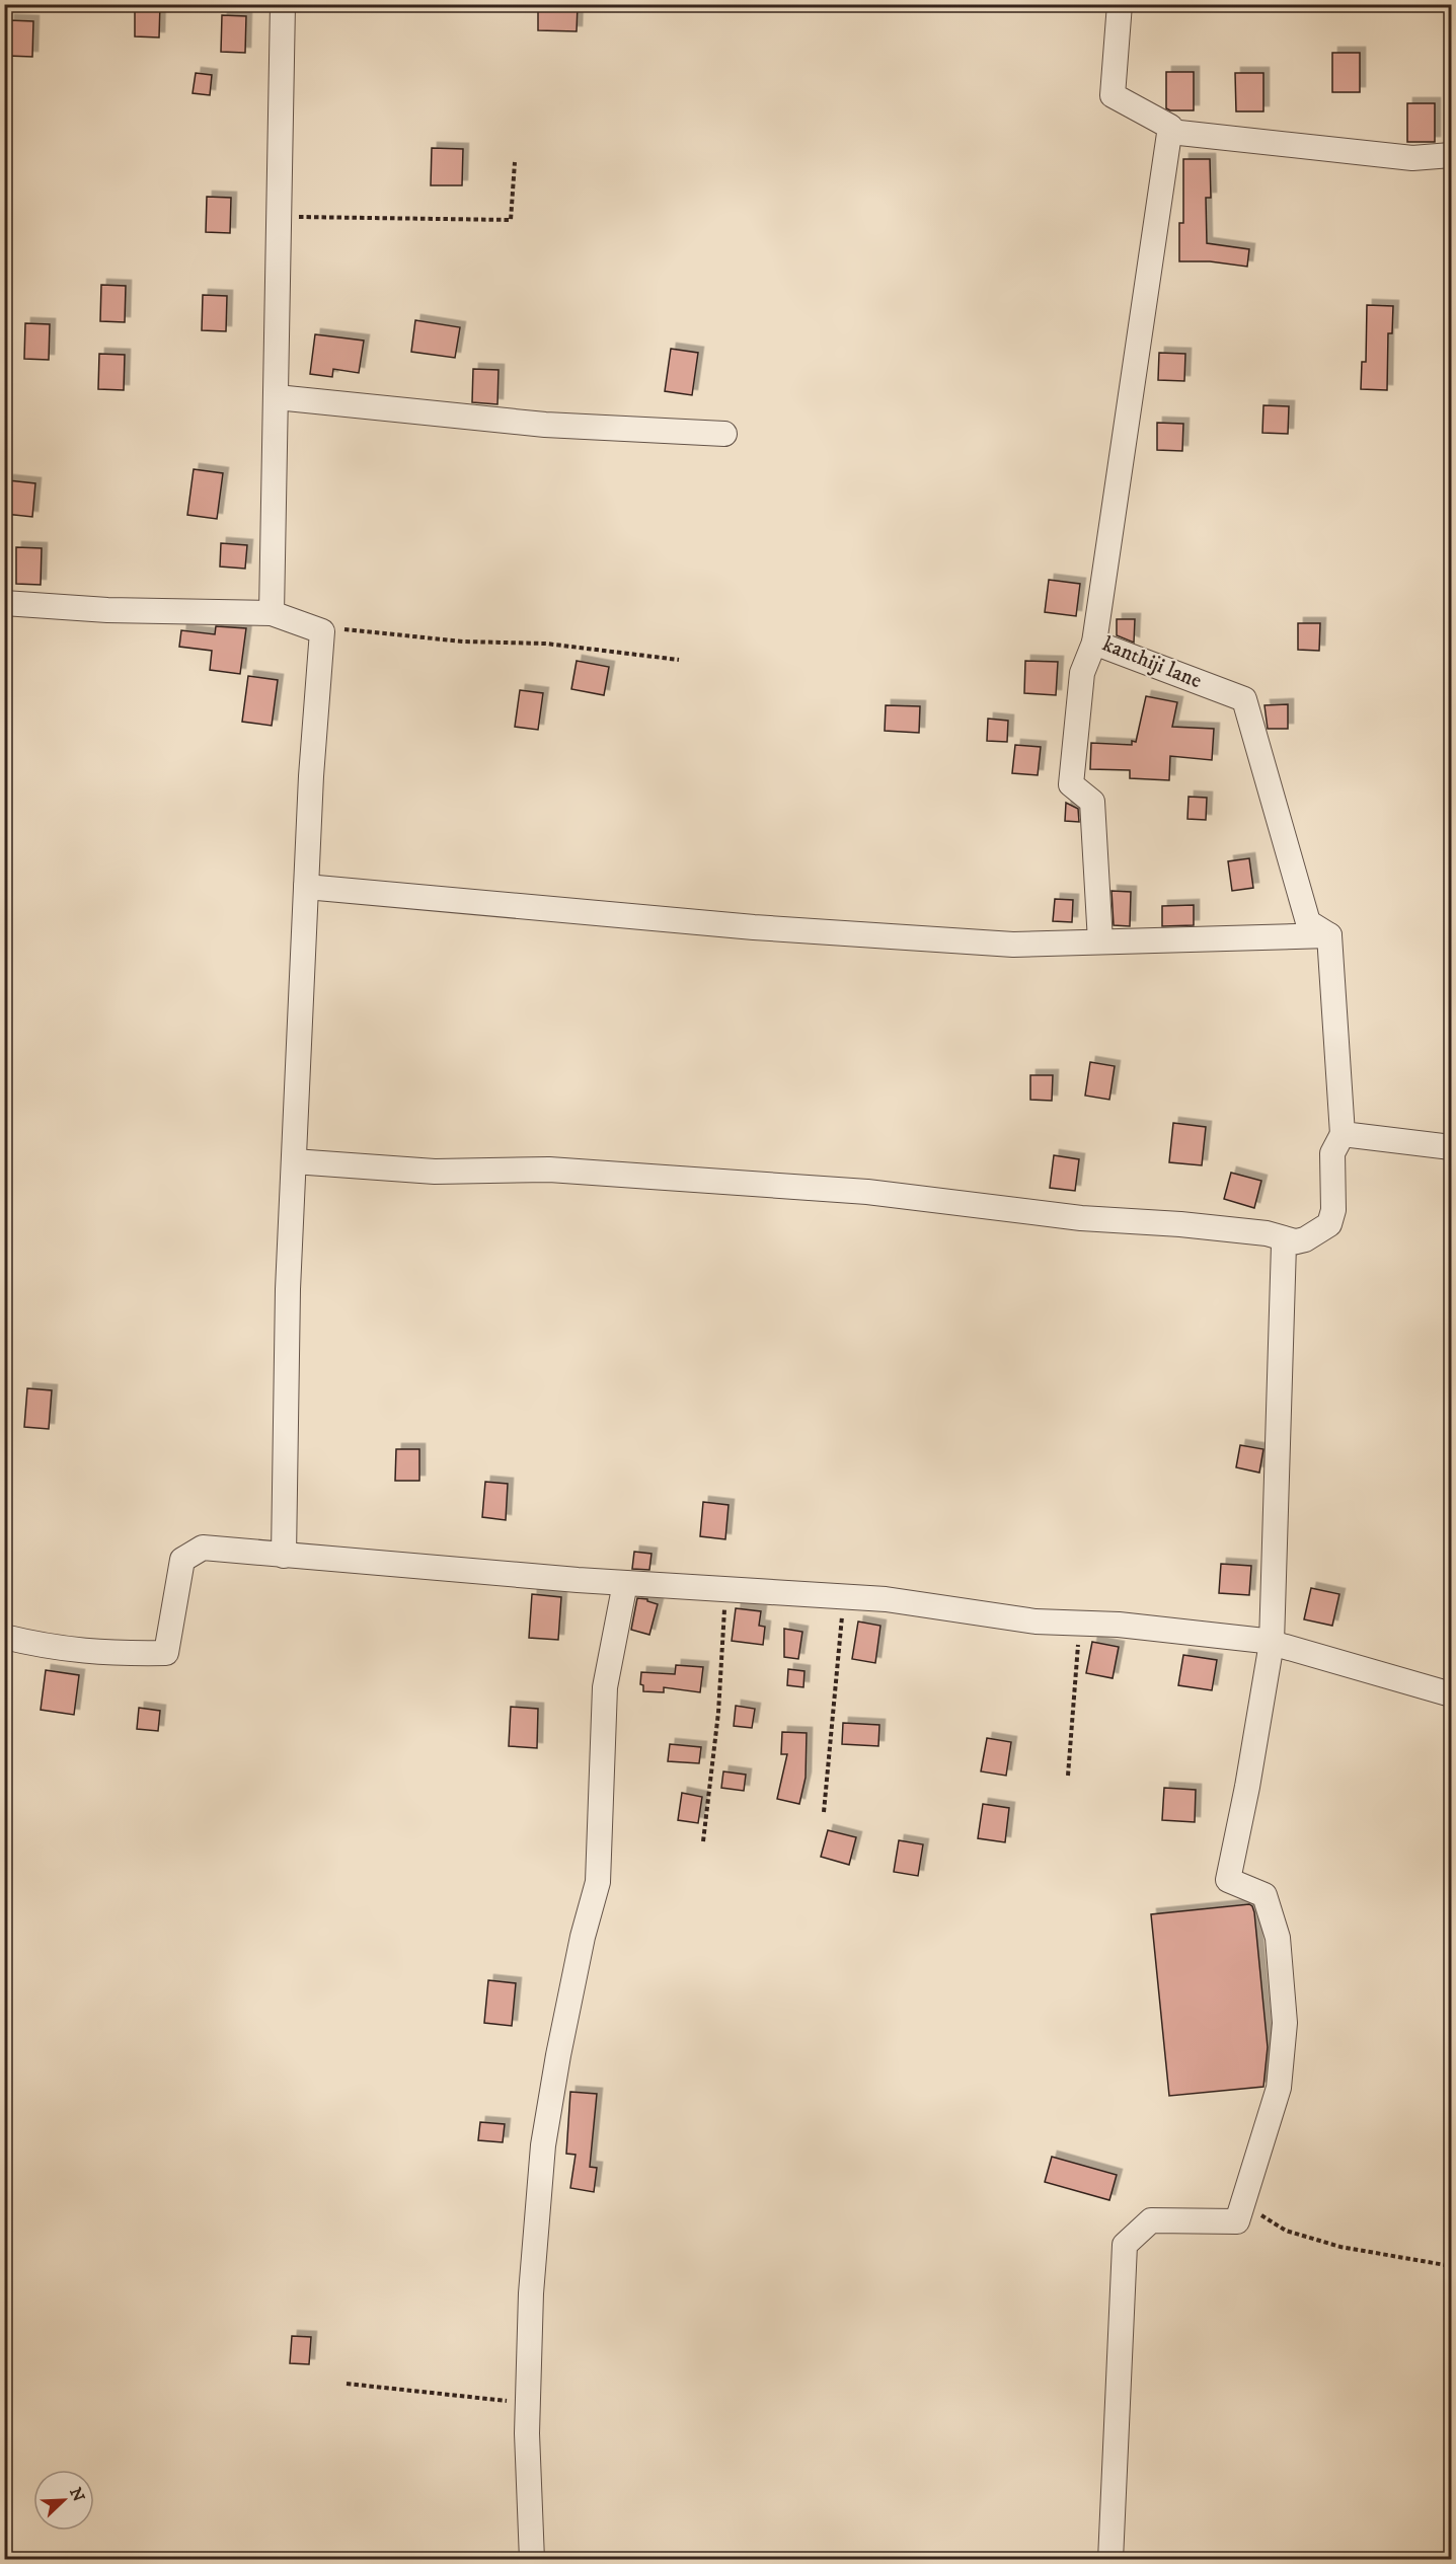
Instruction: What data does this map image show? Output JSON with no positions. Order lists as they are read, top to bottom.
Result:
{
  "streets": {
    "street": ["kanthiji lane"]
  },
  "north": "top right"
}
